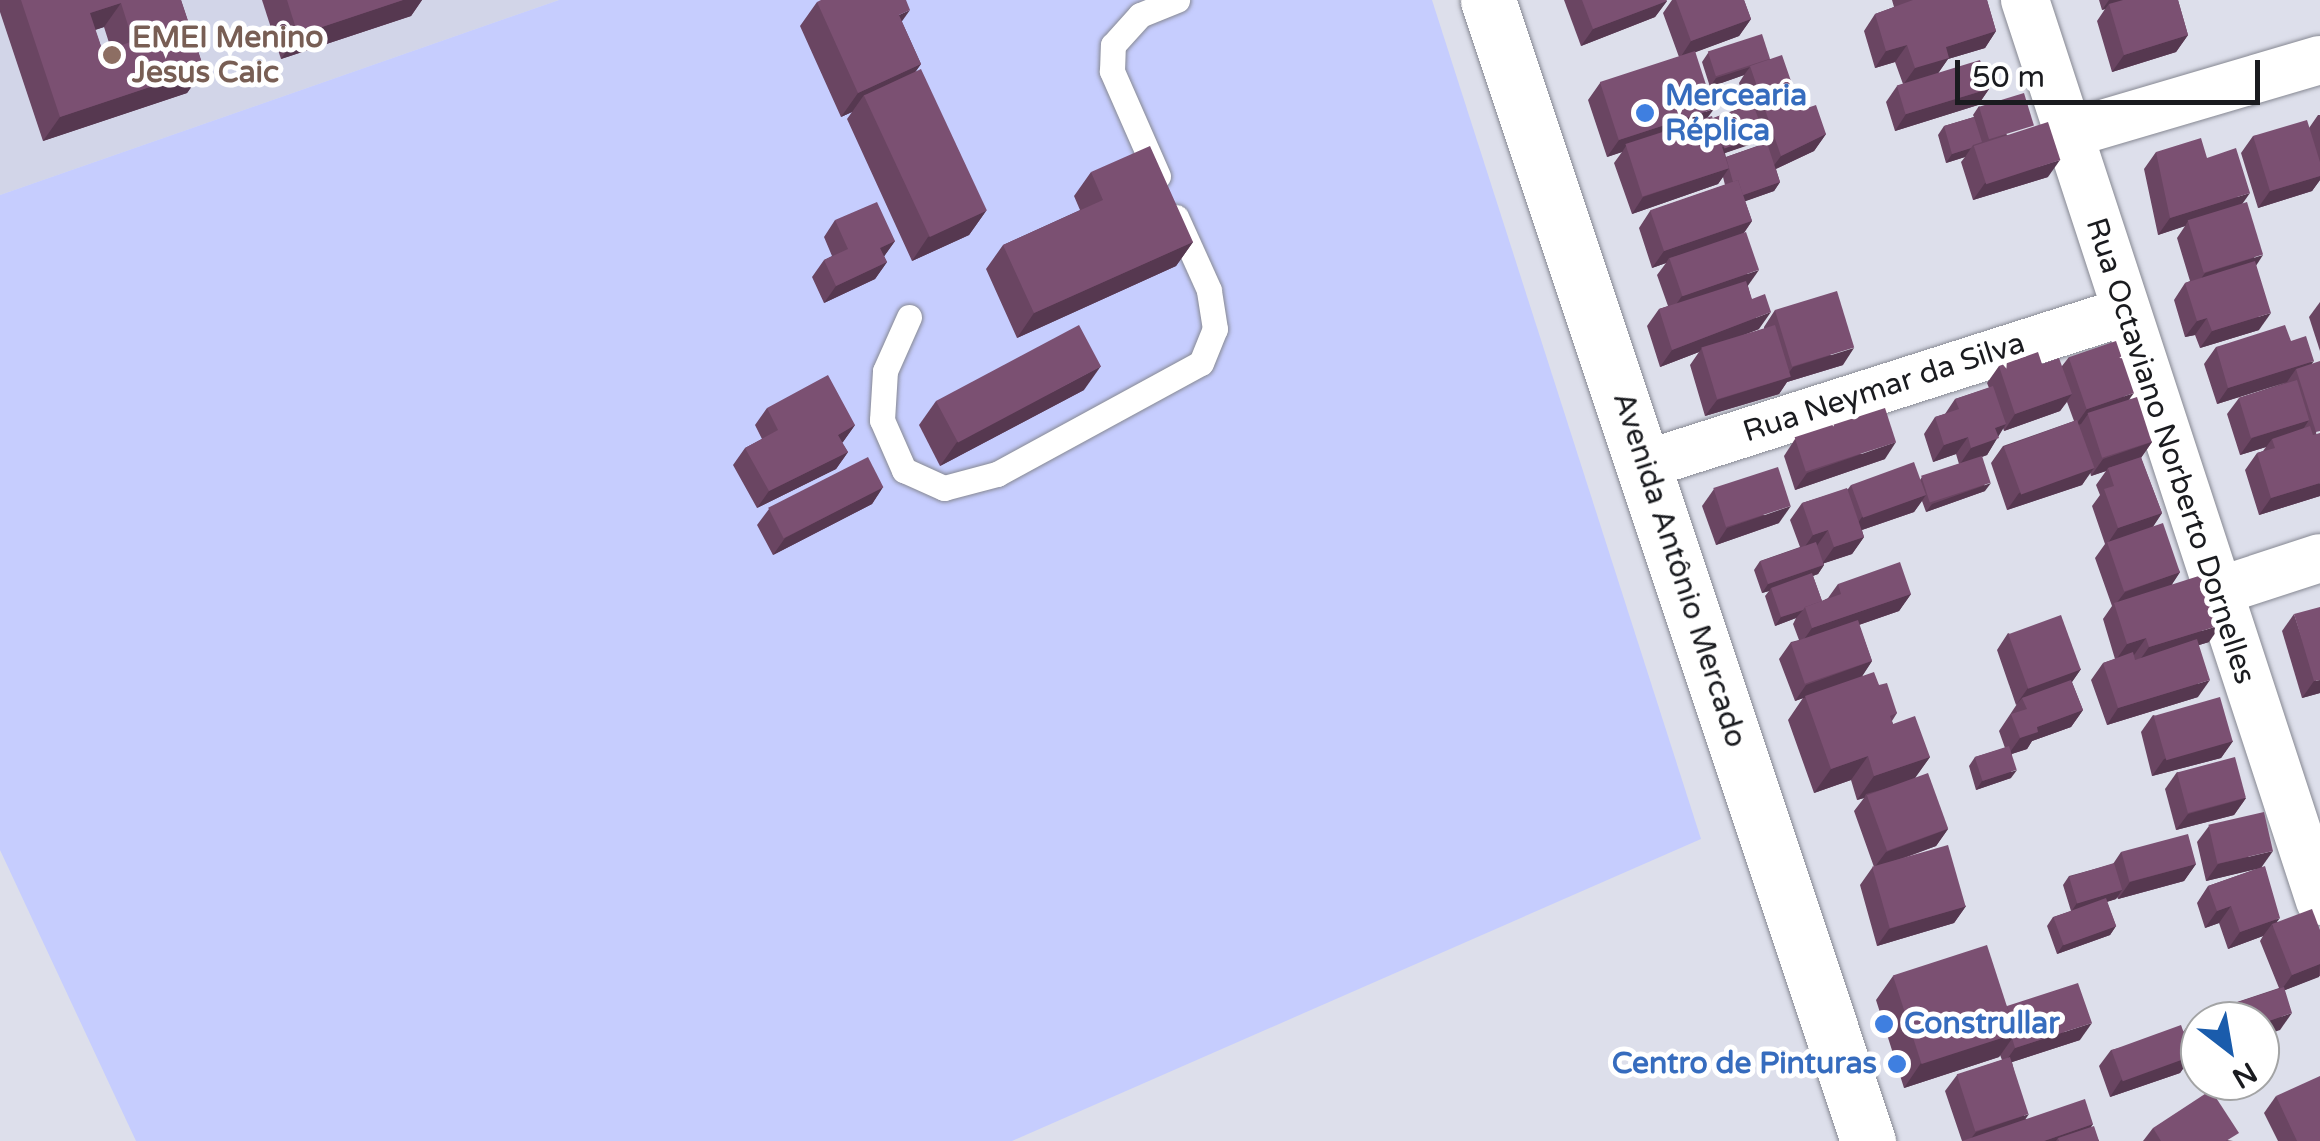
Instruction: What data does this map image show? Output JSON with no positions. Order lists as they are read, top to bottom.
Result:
{
  "streets": {
    "street": ["Rua Neymar da Silva", "Rua Octaviano Norberto Dornelles", "Avenida Antônio Mercado"]
  },
  "crossings": [
    ["Rua Neymar da Silva", "Rua Octaviano Norberto Dornelles"],
    ["Rua Neymar da Silva", "Avenida Antônio Mercado"]
  ],
  "places": [
    "EMEI Menino Jesus Caic",
    "Mercearia Réplica",
    "Construllar",
    "Centro de Pinturas"
  ],
  "scale_bar": "50 m",
  "north": "bottom right"
}
